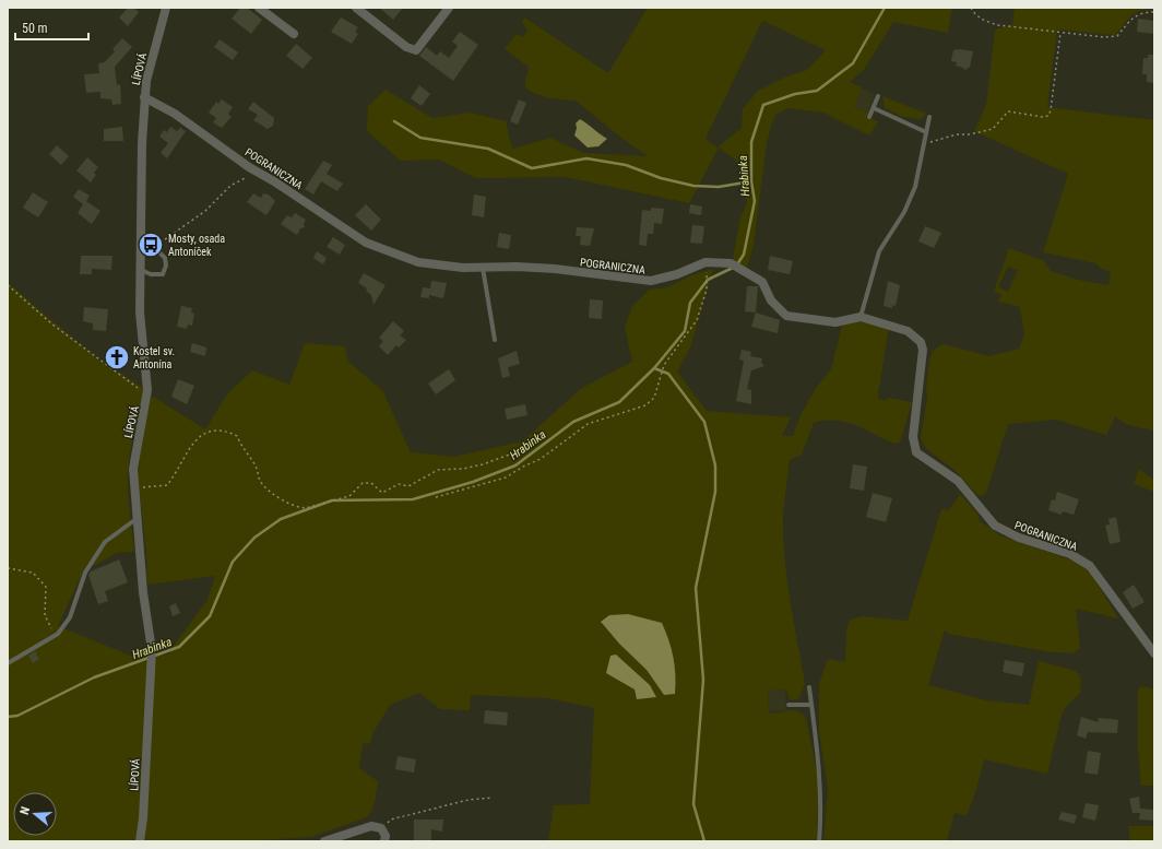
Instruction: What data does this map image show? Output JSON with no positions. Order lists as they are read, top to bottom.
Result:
{
  "streets": {
    "street": ["LÍPOVÁ", "POGRANICZNA"]
  },
  "crossings": [
    ["LÍPOVÁ", "POGRANICZNA"]
  ],
  "water": ["Hrabinka"],
  "places": {
    "bus stop": ["Mosty, osada Antoníček"],
    "church": ["Kostel sv. Antonína"]
  },
  "scale_bar": "50 m",
  "north": "left"
}
